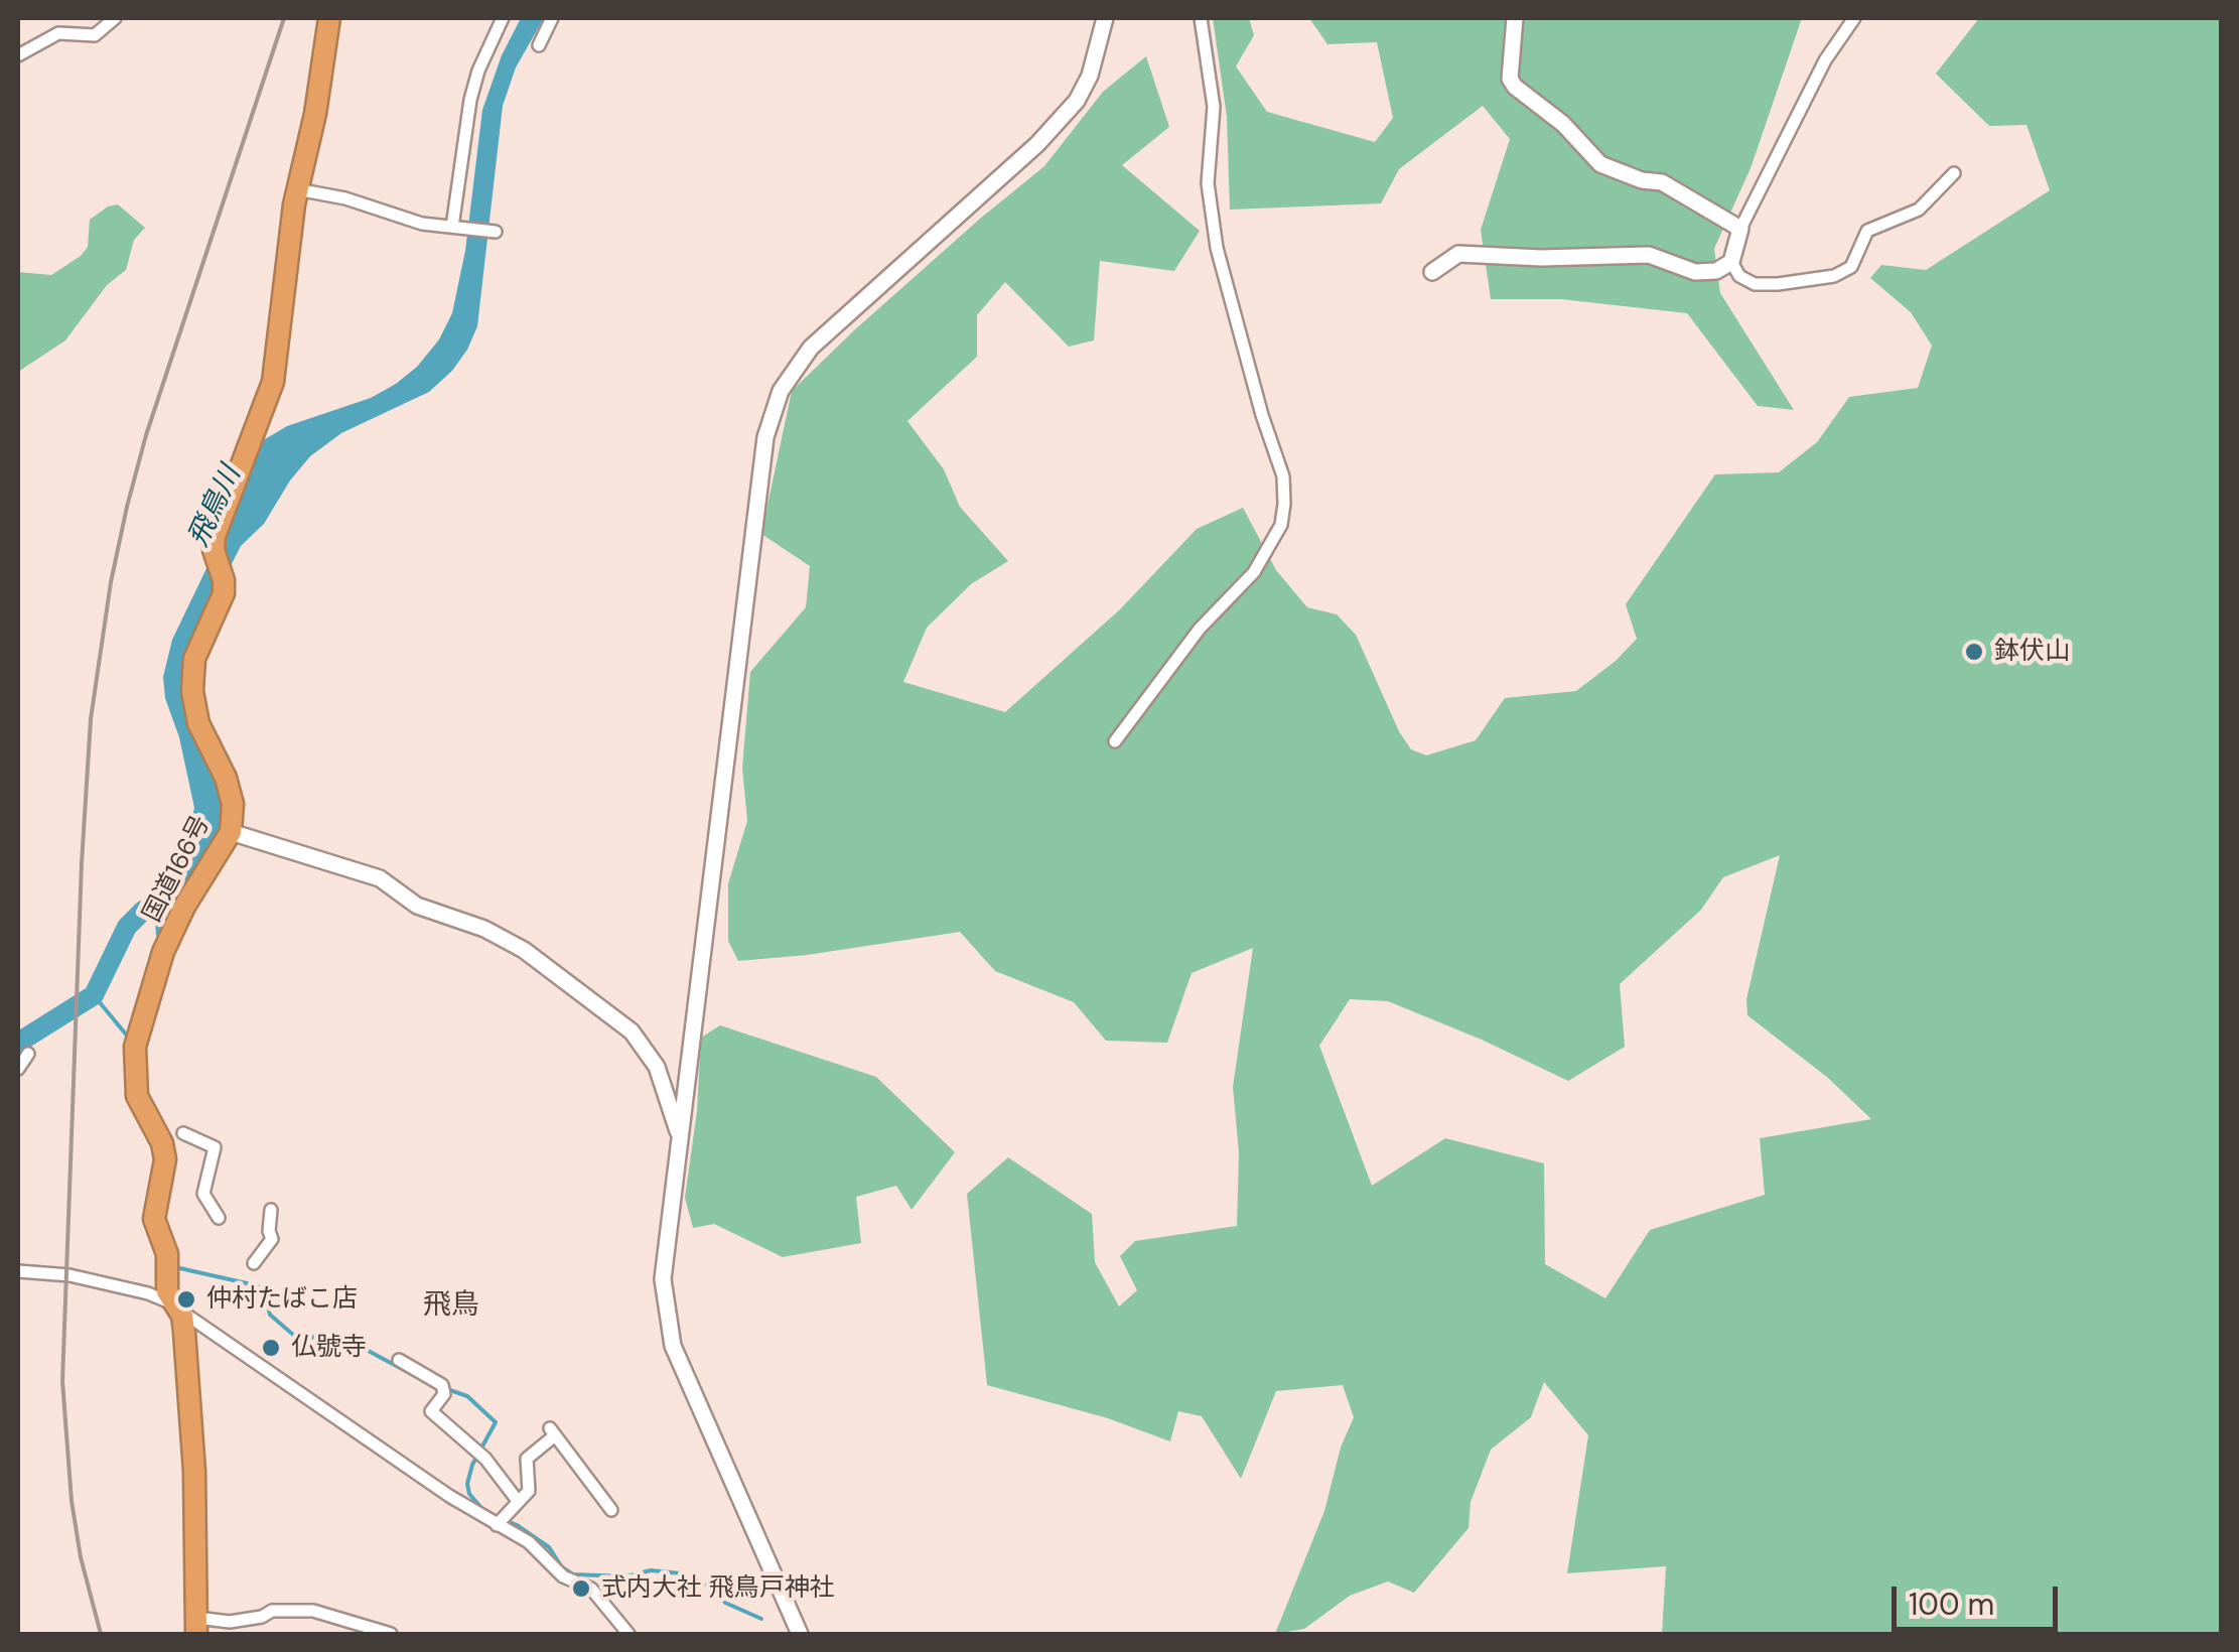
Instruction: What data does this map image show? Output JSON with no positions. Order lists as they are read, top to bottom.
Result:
{
  "streets": {
    "highway": ["国道166号"]
  },
  "districts": ["飛鳥"],
  "water": ["飛鳥川"],
  "places": [
    "鉢伏山",
    "仲村たばこ店",
    "仏號寺",
    "式内大社 飛鳥戸神社"
  ],
  "scale_bar": "100 m"
}
